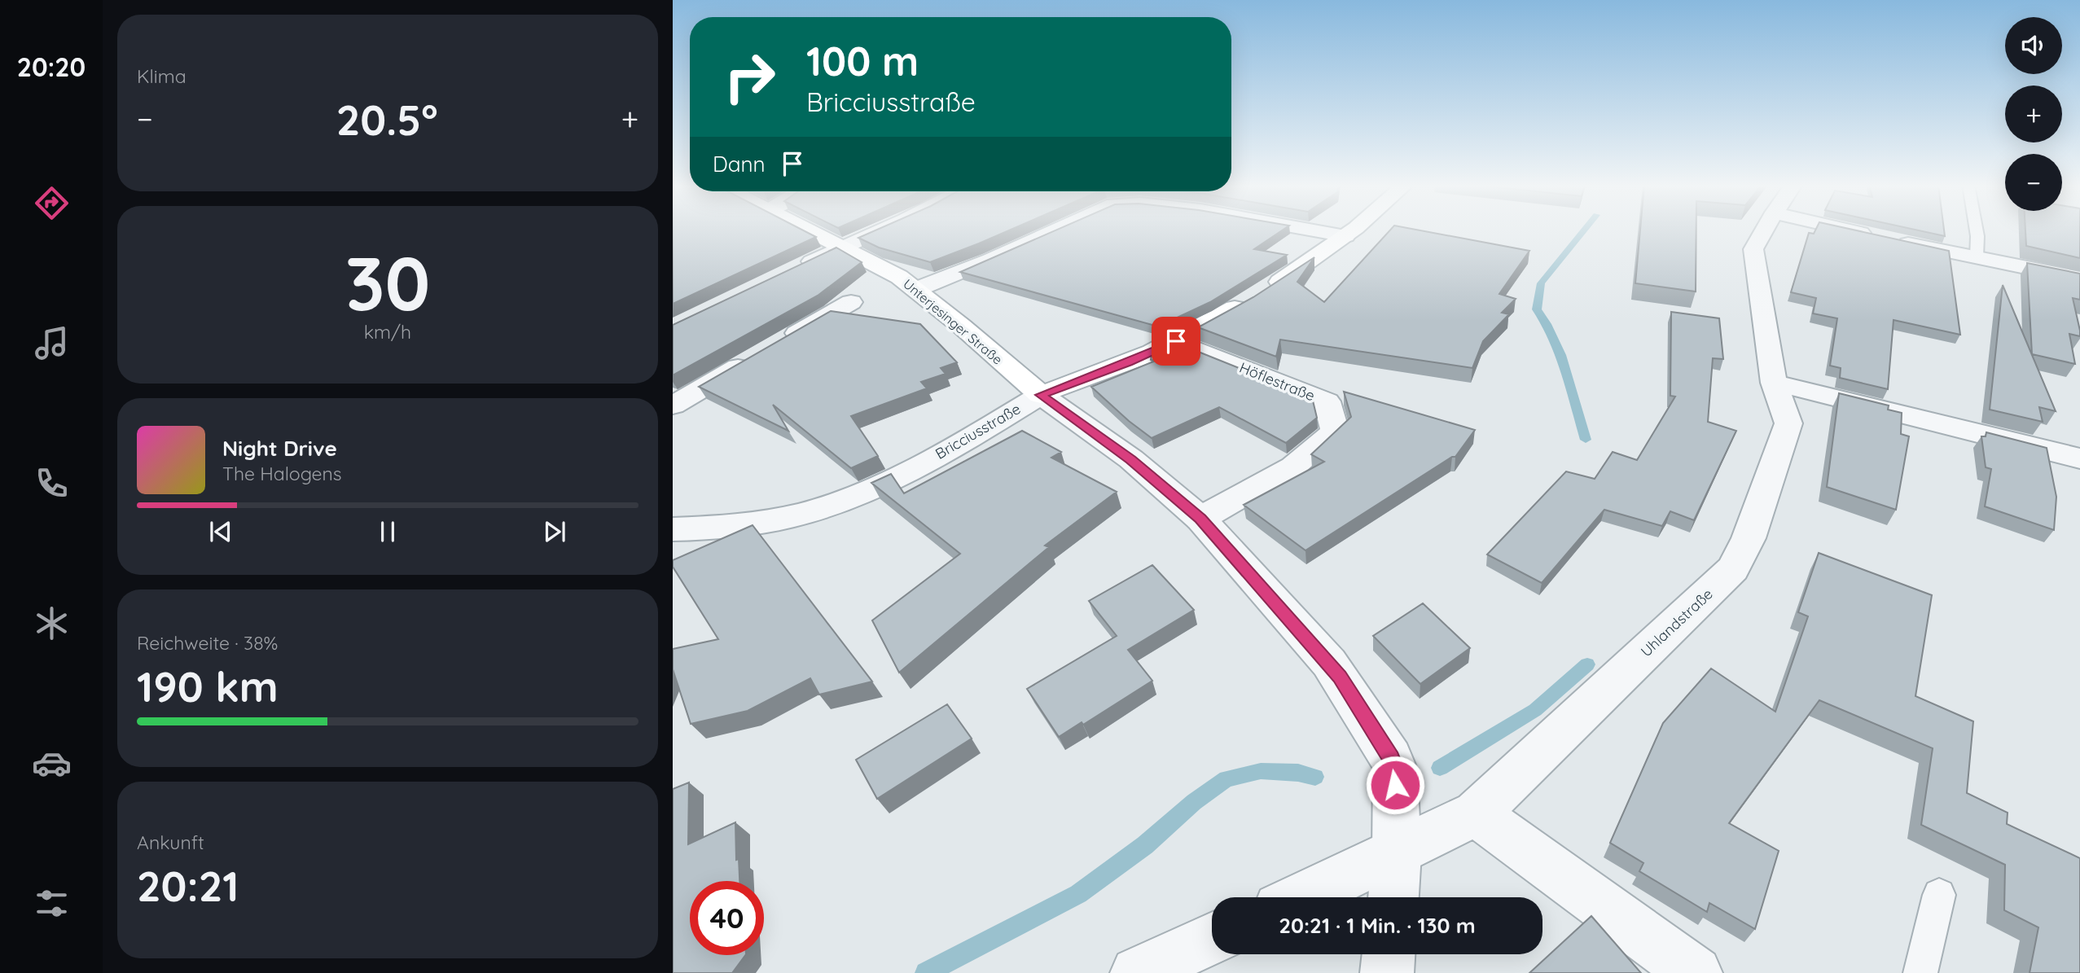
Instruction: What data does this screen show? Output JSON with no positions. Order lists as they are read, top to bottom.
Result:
{
  "streets": {
    "main road": ["Unterjesinger Straße", "Bricciusstraße"],
    "street": ["Höflestraße", "Uhlandstraße"]
  },
  "crossings": [
    ["Unterjesinger Straße", "Bricciusstraße"],
    ["Höflestraße", "Bricciusstraße"]
  ],
  "page": {
    "tabs": "20:20",
    "tile": [
      "Klima",
      ["30", "km/h"],
      ["Reichweite · 38%", "190 km"],
      ["Ankunft", "20:21"]
    ],
    "map_buttons": ["+", "−"],
    "turn": ["100 m", "Bricciusstraße"],
    "heat": ["−", "20.5°", "+"],
    "then": "Dann",
    "song": ["Night Drive", "The Halogens"],
    "limit": "40",
    "trip": "20:21 · 1 Min. · 130 m"
  }
}
